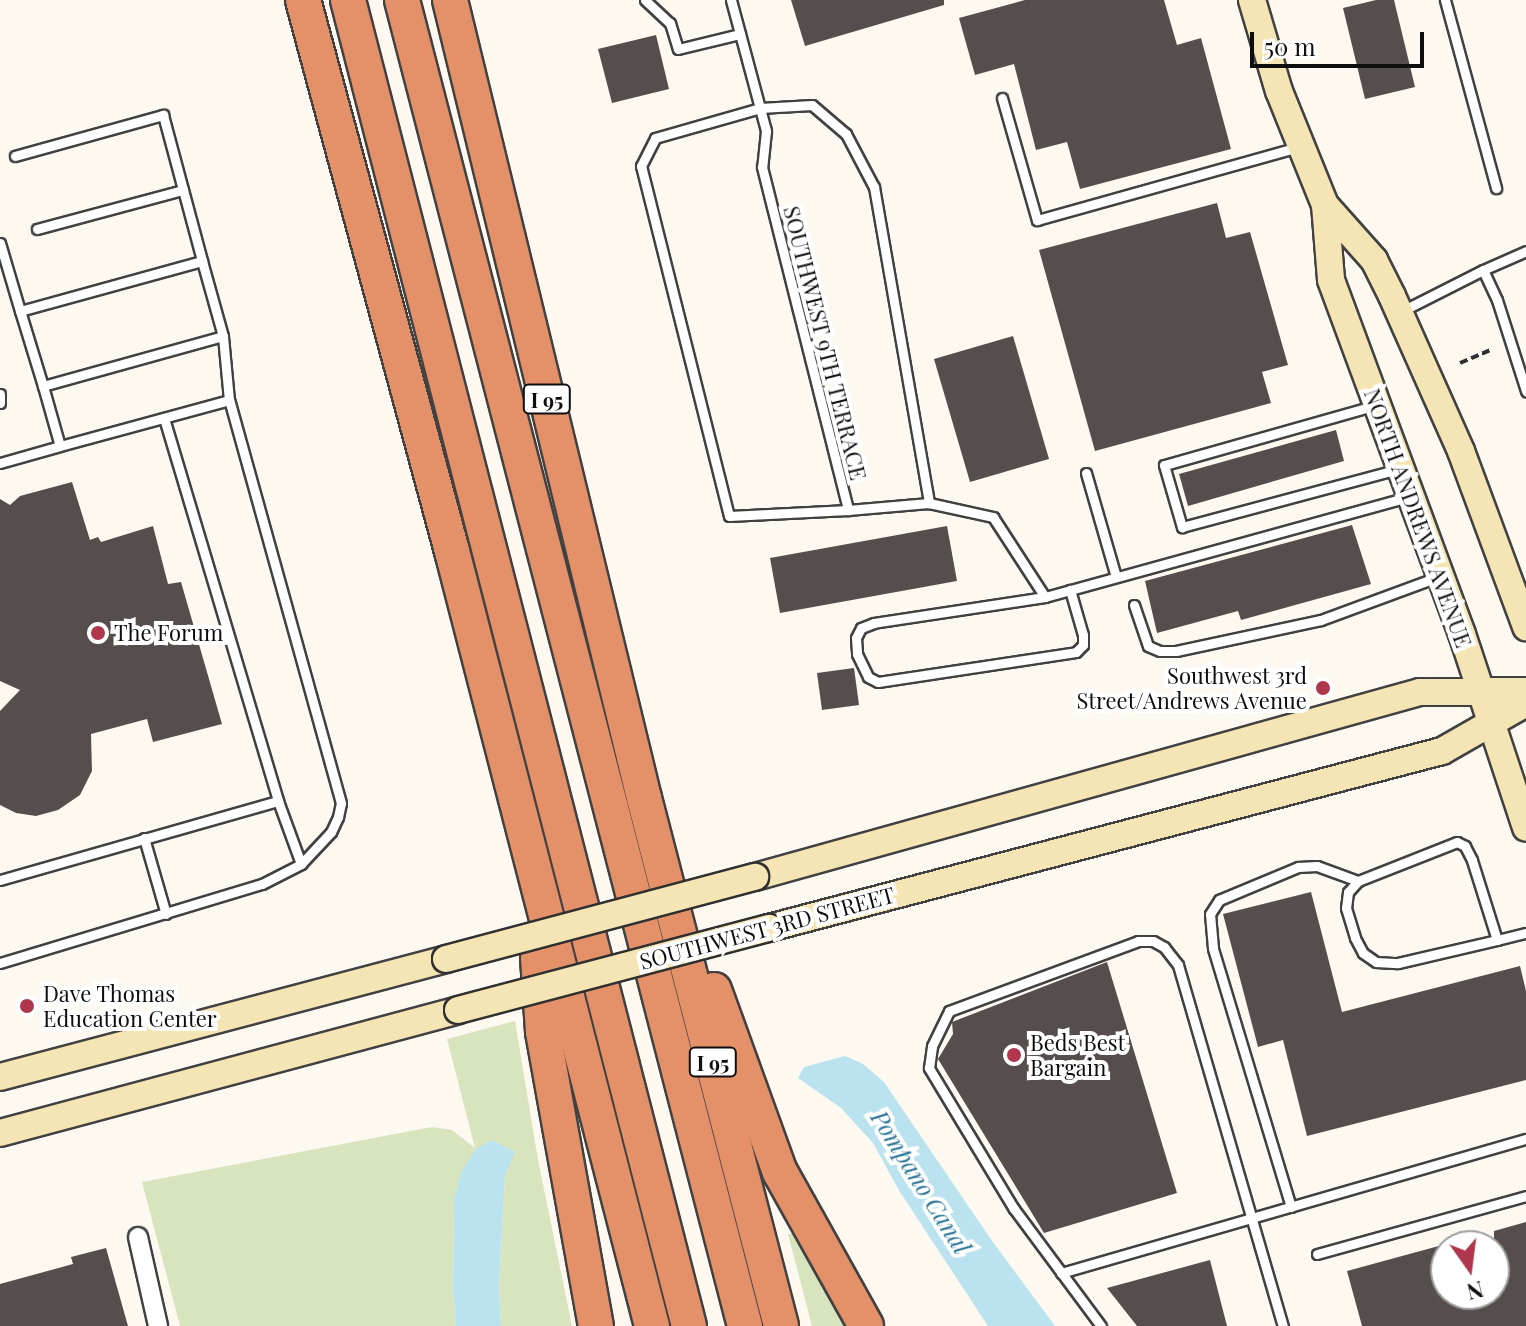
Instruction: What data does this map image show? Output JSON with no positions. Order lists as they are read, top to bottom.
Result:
{
  "streets": {
    "highway": ["I 95"],
    "street": ["NORTH ANDREWS AVENUE", "SOUTHWEST 3RD STREET"],
    "lane": ["SOUTHWEST 9TH TERRACE"]
  },
  "crossings": [
    ["NORTH ANDREWS AVENUE", "SOUTHWEST 3RD STREET"]
  ],
  "water": ["Pompano Canal"],
  "places": [
    "The Forum",
    "Southwest 3rd Street/Andrews Avenue",
    "Dave Thomas Education Center",
    "Beds Best Bargain"
  ],
  "scale_bar": "50 m",
  "north": "bottom"
}
